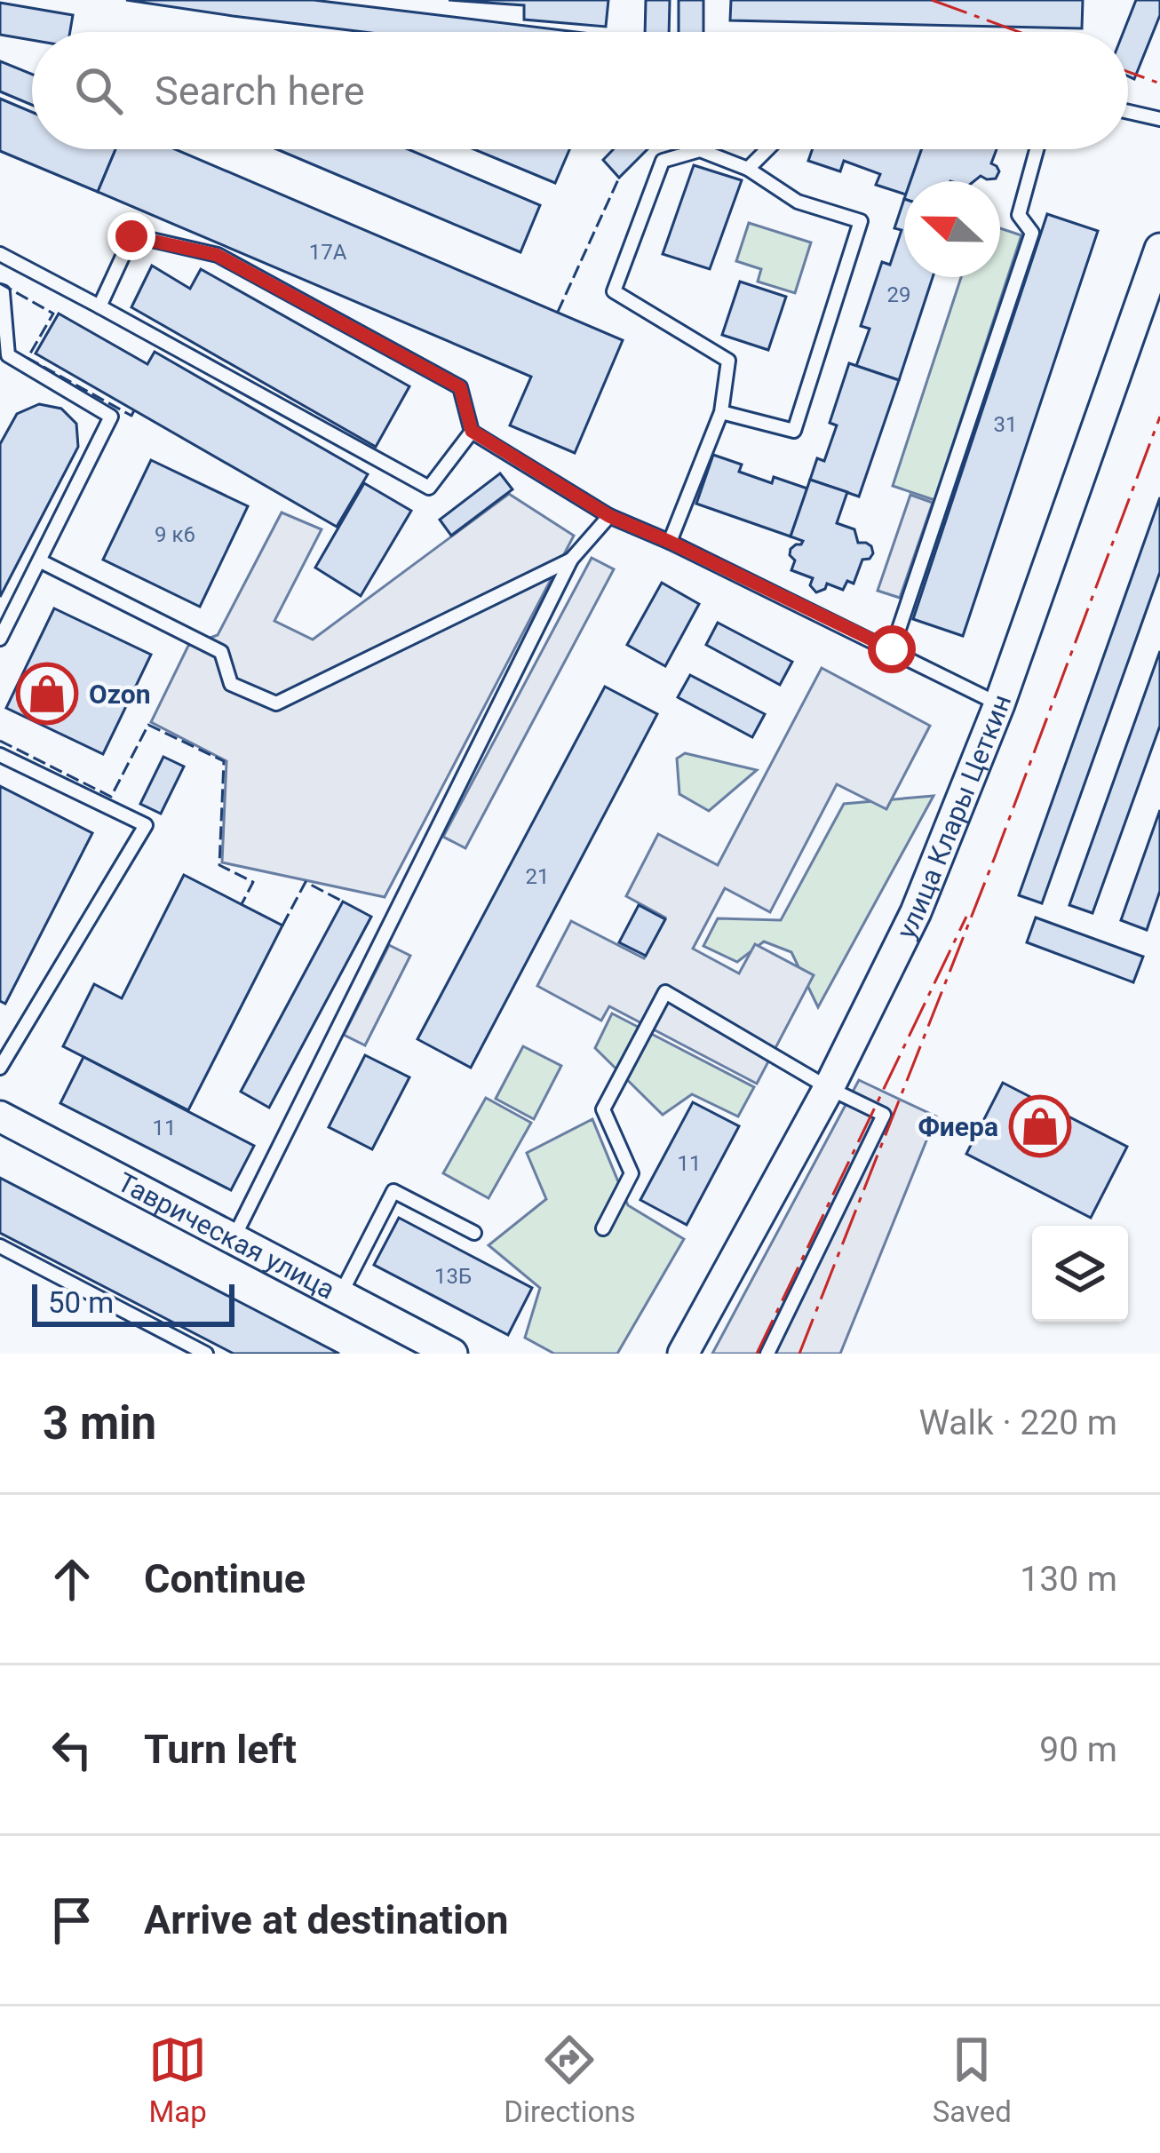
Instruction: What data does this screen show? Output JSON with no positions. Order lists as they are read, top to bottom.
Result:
{
  "streets": {
    "street": ["улица Клары Цеткин", "Таврическая улица"]
  },
  "places": {
    "shop": ["Ozon", "Фиера"]
  },
  "house_numbers": [
    "17А",
    "29",
    "31",
    "9 к6",
    "21",
    "11",
    "11",
    "13Б"
  ],
  "scale_bar": "50 m",
  "north": "left",
  "page": {
    "search": "Search here",
    "scale": "50 m",
    "heading": ["3 min", "Walk · 220 m"],
    "list": [
      ["Continue", "130 m"],
      ["Turn left", "90 m"],
      "Arrive at destination"
    ],
    "nav": ["Map", "Directions", "Saved"]
  }
}
